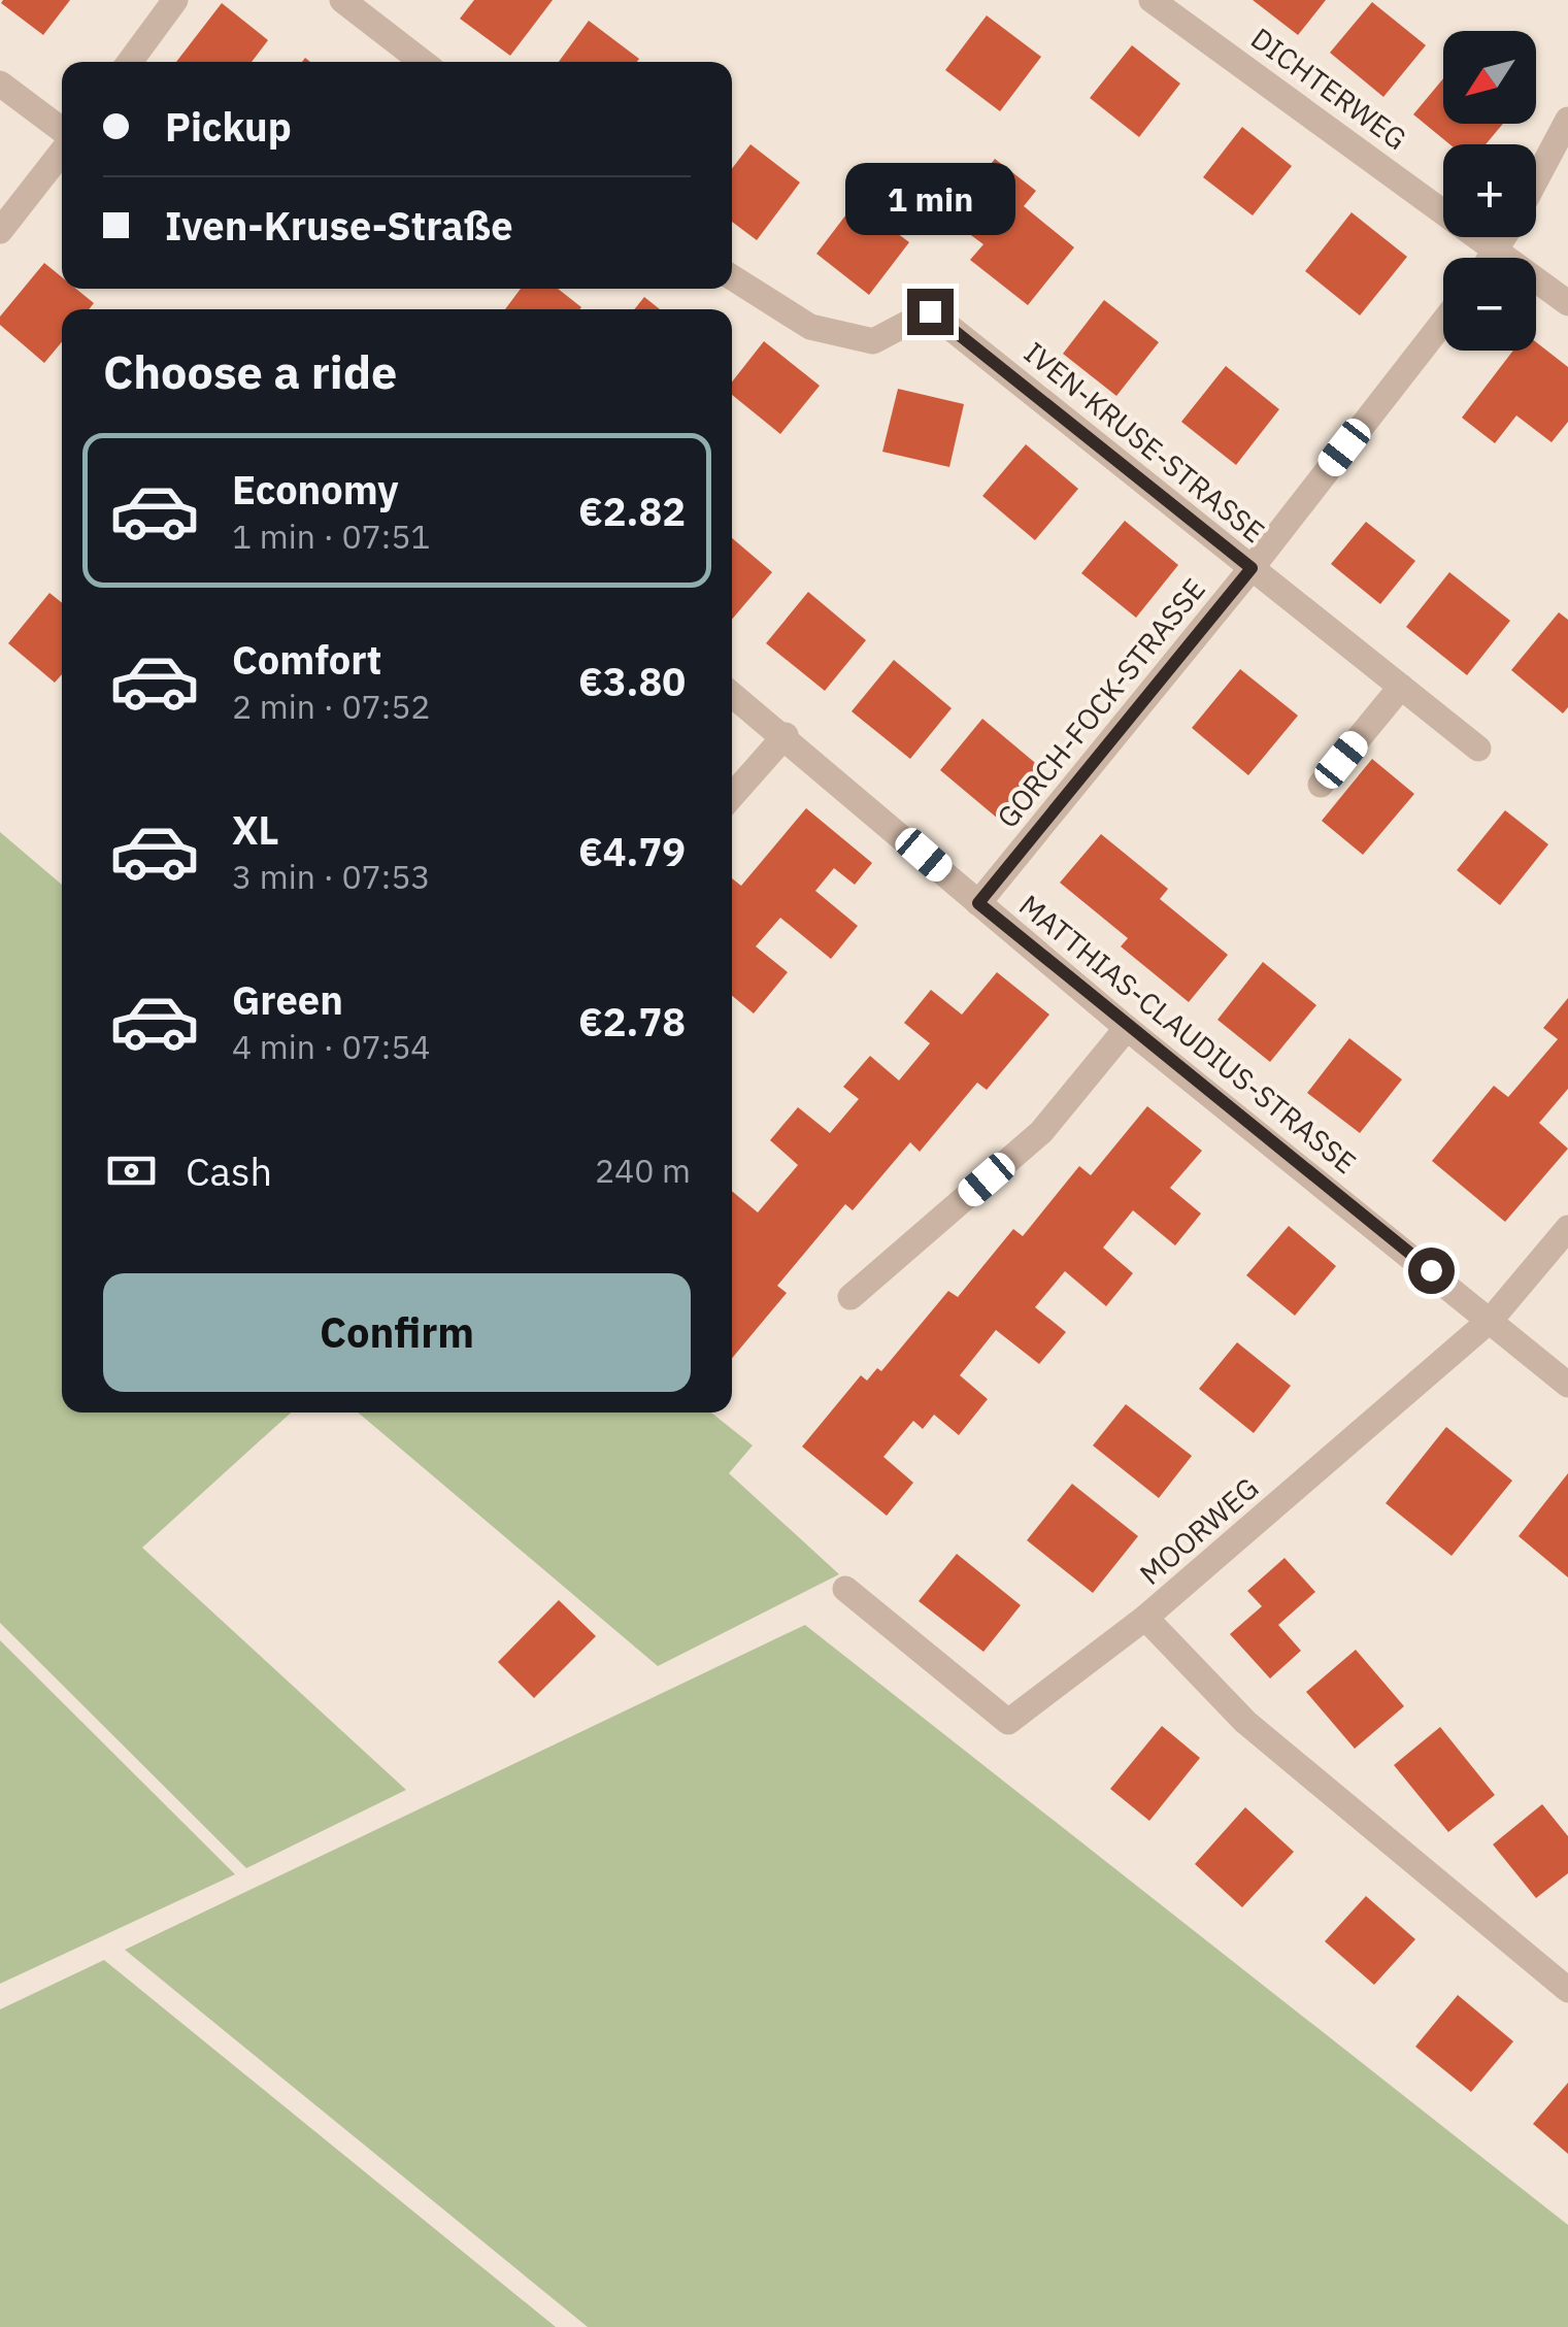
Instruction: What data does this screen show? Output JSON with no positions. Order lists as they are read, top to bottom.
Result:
{
  "streets": {
    "street": [
      "DICHTERWEG",
      "IVEN-KRUSE-STRASSE",
      "GORCH-FOCK-STRASSE",
      "MATTHIAS-CLAUDIUS-STRASSE",
      "MOORWEG"
    ]
  },
  "crossings": [
    ["IVEN-KRUSE-STRASSE", "GORCH-FOCK-STRASSE"],
    ["GORCH-FOCK-STRASSE", "MATTHIAS-CLAUDIUS-STRASSE"],
    ["MATTHIAS-CLAUDIUS-STRASSE", "MOORWEG"]
  ],
  "north": "bottom left",
  "page": {
    "map_buttons": ["+", "−"],
    "banner": ["Pickup", "Iven-Kruse-Straße"],
    "bubble": "1 min",
    "heading": "Choose a ride",
    "list": [
      {
        "name": "Economy",
        "note": "1 min · 07:51",
        "value": "€2.82"
      },
      {
        "name": "Comfort",
        "note": "2 min · 07:52",
        "value": "€3.80"
      },
      {
        "name": "XL",
        "note": "3 min · 07:53",
        "value": "€4.79"
      },
      {
        "name": "Green",
        "note": "4 min · 07:54",
        "value": "€2.78"
      }
    ],
    "pay": ["Cash", "240 m"],
    "buttons": "Confirm"
  }
}
